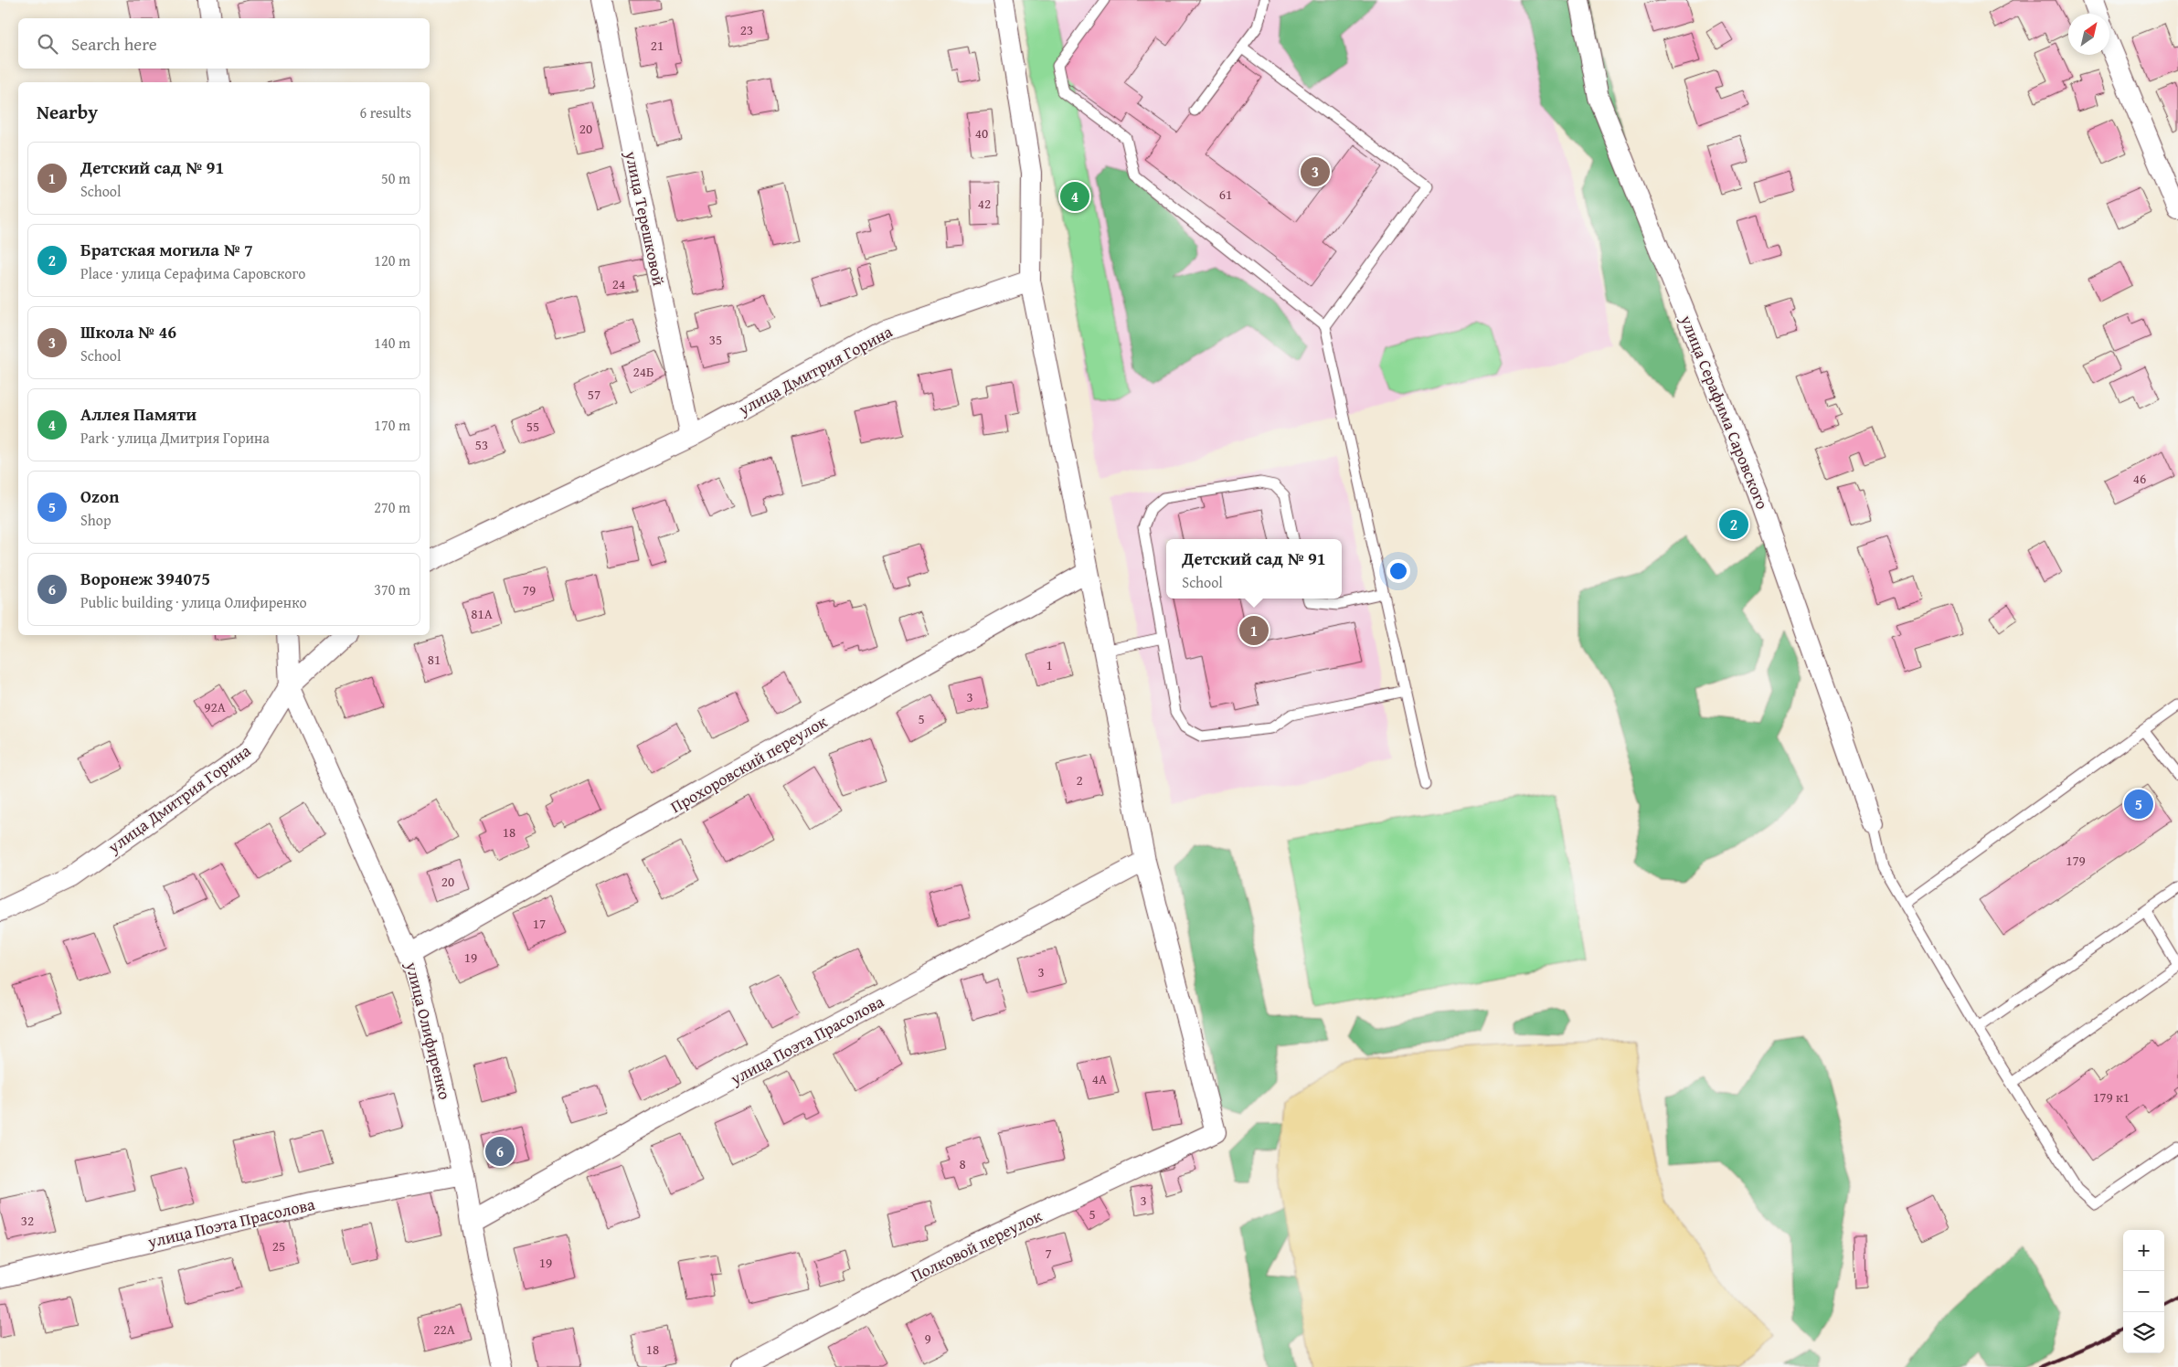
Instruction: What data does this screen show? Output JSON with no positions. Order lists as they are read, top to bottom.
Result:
{
  "streets": {
    "street": [
      "улица Терешковой",
      "улица Дмитрия Горина",
      "улица Серафима Саровского",
      "Прохоровский переулок",
      "улица Олифиренко",
      "улица Поэта Прасолова",
      "Полковой переулок"
    ]
  },
  "crossings": [
    ["улица Терешковой", "улица Дмитрия Горина"],
    ["улица Дмитрия Горина", "улица Олифиренко"],
    ["Прохоровский переулок", "улица Олифиренко"],
    ["улица Олифиренко", "улица Поэта Прасолова"],
    ["улица Поэта Прасолова", "Полковой переулок"]
  ],
  "house_numbers": [
    "23",
    "21",
    "20",
    "40",
    "61",
    "42",
    "24",
    "35",
    "24Б",
    "57",
    "55",
    "53",
    "46",
    "79",
    "81А",
    "81",
    "1",
    "3",
    "92А",
    "5",
    "2",
    "18",
    "179",
    "20",
    "17",
    "19",
    "3",
    "4А",
    "179 к1",
    "8",
    "3",
    "5",
    "32",
    "25",
    "7",
    "19",
    "22А",
    "9",
    "18"
  ],
  "north": "top right",
  "page": {
    "search": "Search here",
    "heading": ["Nearby", "6 results"],
    "list": [
      {
        "mark": "1",
        "name": "Детский сад № 91",
        "note": "School",
        "value": "50 m"
      },
      {
        "mark": "2",
        "name": "Братская могила № 7",
        "note": "Place · улица Серафима Саровского",
        "value": "120 m"
      },
      {
        "mark": "3",
        "name": "Школа № 46",
        "note": "School",
        "value": "140 m"
      },
      {
        "mark": "4",
        "name": "Аллея Памяти",
        "note": "Park · улица Дмитрия Горина",
        "value": "170 m"
      },
      {
        "mark": "5",
        "name": "Ozon",
        "note": "Shop",
        "value": "270 m"
      },
      {
        "mark": "6",
        "name": "Воронеж 394075",
        "note": "Public building · улица Олифиренко",
        "value": "370 m"
      }
    ],
    "pins": [
      "3",
      "4",
      "2",
      "1",
      "5",
      "6"
    ],
    "popup": ["Детский сад № 91", "School"],
    "map_buttons": ["+", "−"]
  }
}
